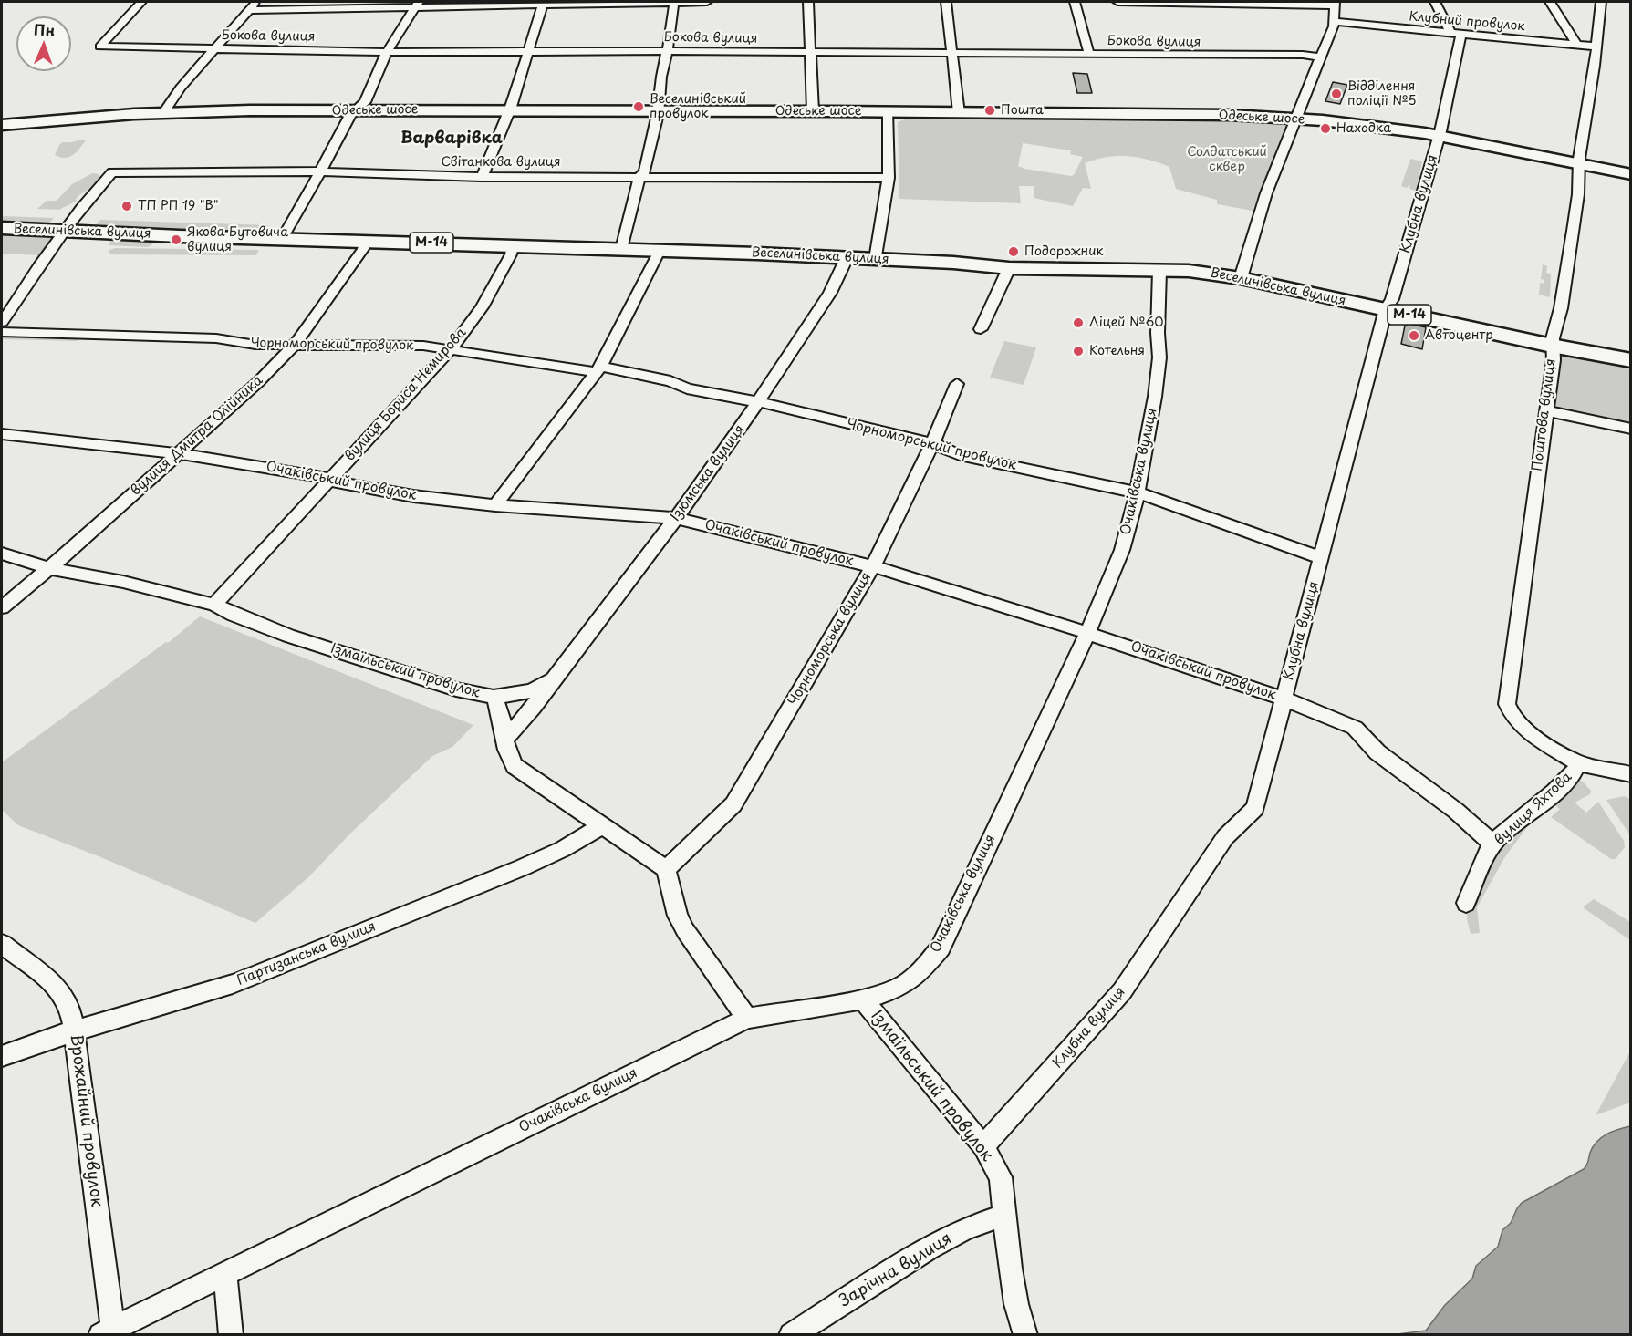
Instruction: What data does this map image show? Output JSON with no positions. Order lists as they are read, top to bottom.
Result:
{
  "streets": {
    "highway": ["Одеське шосе", "Веселинівська вулиця", "М-14"],
    "street": [
      "Клубний провулок",
      "Бокова вулиця",
      "Світанкова вулиця",
      "Клубна вулиця",
      "Чорноморський провулок",
      "вулиця Бориса Немирова",
      "Поштова вулиця",
      "вулиця Дмитра Олійника",
      "Очаківська вулиця",
      "Ізюмська вулиця",
      "Очаківський провулок",
      "Чорноморська вулиця",
      "Ізмаїльський провулок",
      "вулиця Яхтова",
      "Партизанська вулиця",
      "Врожайний провулок",
      "Зарічна вулиця"
    ]
  },
  "crossings": [
    ["Клубний провулок", "Клубна вулиця"],
    ["Клубний провулок", "Поштова вулиця"],
    ["Одеське шосе", "Клубна вулиця"],
    ["Одеське шосе", "Поштова вулиця"],
    ["Світанкова вулиця", "Веселинівська вулиця"],
    ["Клубна вулиця", "Веселинівська вулиця"],
    ["Клубна вулиця", "Чорноморський провулок"],
    ["Клубна вулиця", "Очаківський провулок"],
    ["Клубна вулиця", "Ізмаїльський провулок"],
    ["Веселинівська вулиця", "вулиця Бориса Немирова"],
    ["Веселинівська вулиця", "Поштова вулиця"],
    ["Веселинівська вулиця", "вулиця Дмитра Олійника"],
    ["Веселинівська вулиця", "Очаківська вулиця"],
    ["Веселинівська вулиця", "Ізюмська вулиця"],
    ["Чорноморський провулок", "вулиця Бориса Немирова"],
    ["Чорноморський провулок", "вулиця Дмитра Олійника"],
    ["Чорноморський провулок", "Очаківська вулиця"],
    ["Чорноморський провулок", "Ізюмська вулиця"],
    ["Чорноморський провулок", "Чорноморська вулиця"],
    ["вулиця Бориса Немирова", "Очаківський провулок"],
    ["вулиця Бориса Немирова", "Ізмаїльський провулок"],
    ["Поштова вулиця", "вулиця Яхтова"],
    ["вулиця Дмитра Олійника", "Очаківський провулок"],
    ["вулиця Дмитра Олійника", "Ізмаїльський провулок"],
    ["Очаківська вулиця", "Очаківський провулок"],
    ["Очаківська вулиця", "Ізмаїльський провулок"],
    ["Очаківська вулиця", "Врожайний провулок"],
    ["Ізюмська вулиця", "Очаківський провулок"],
    ["Ізюмська вулиця", "Ізмаїльський провулок"],
    ["Очаківський провулок", "Чорноморська вулиця"],
    ["Очаківський провулок", "вулиця Яхтова"],
    ["Чорноморська вулиця", "Ізмаїльський провулок"],
    ["Ізмаїльський провулок", "Партизанська вулиця"],
    ["Ізмаїльський провулок", "Зарічна вулиця"],
    ["Партизанська вулиця", "Врожайний провулок"]
  ],
  "districts": ["Варварівка"],
  "parks": ["Солдатський сквер"],
  "places": [
    "Відділення поліції №5",
    "Веселинівський провулок",
    "Пошта",
    "Находка",
    "ТП РП 19 \"В\"",
    "Якова Бутовича вулиця",
    "Подорожник",
    "Ліцей №60",
    "Автоцентр",
    "Котельня"
  ],
  "north": "top"
}
